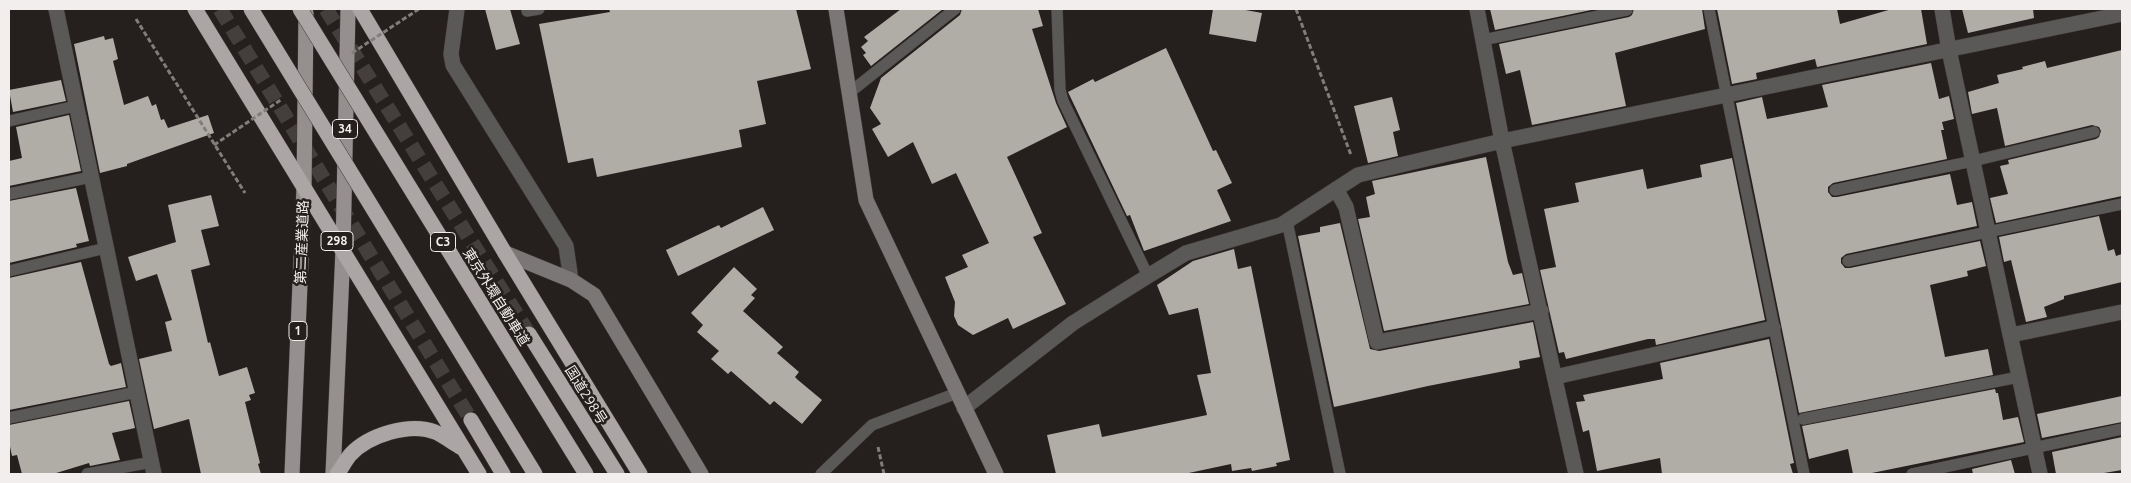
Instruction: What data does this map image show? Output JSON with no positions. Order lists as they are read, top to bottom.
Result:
{
  "streets": {
    "highway": [
      "298",
      "C3",
      "東京外環自動車道",
      "国道298号"
    ],
    "main road": ["34", "第二産業道路", "1"]
  },
  "crossings": [
    ["34", "298"],
    ["298", "第二産業道路"]
  ]
}
